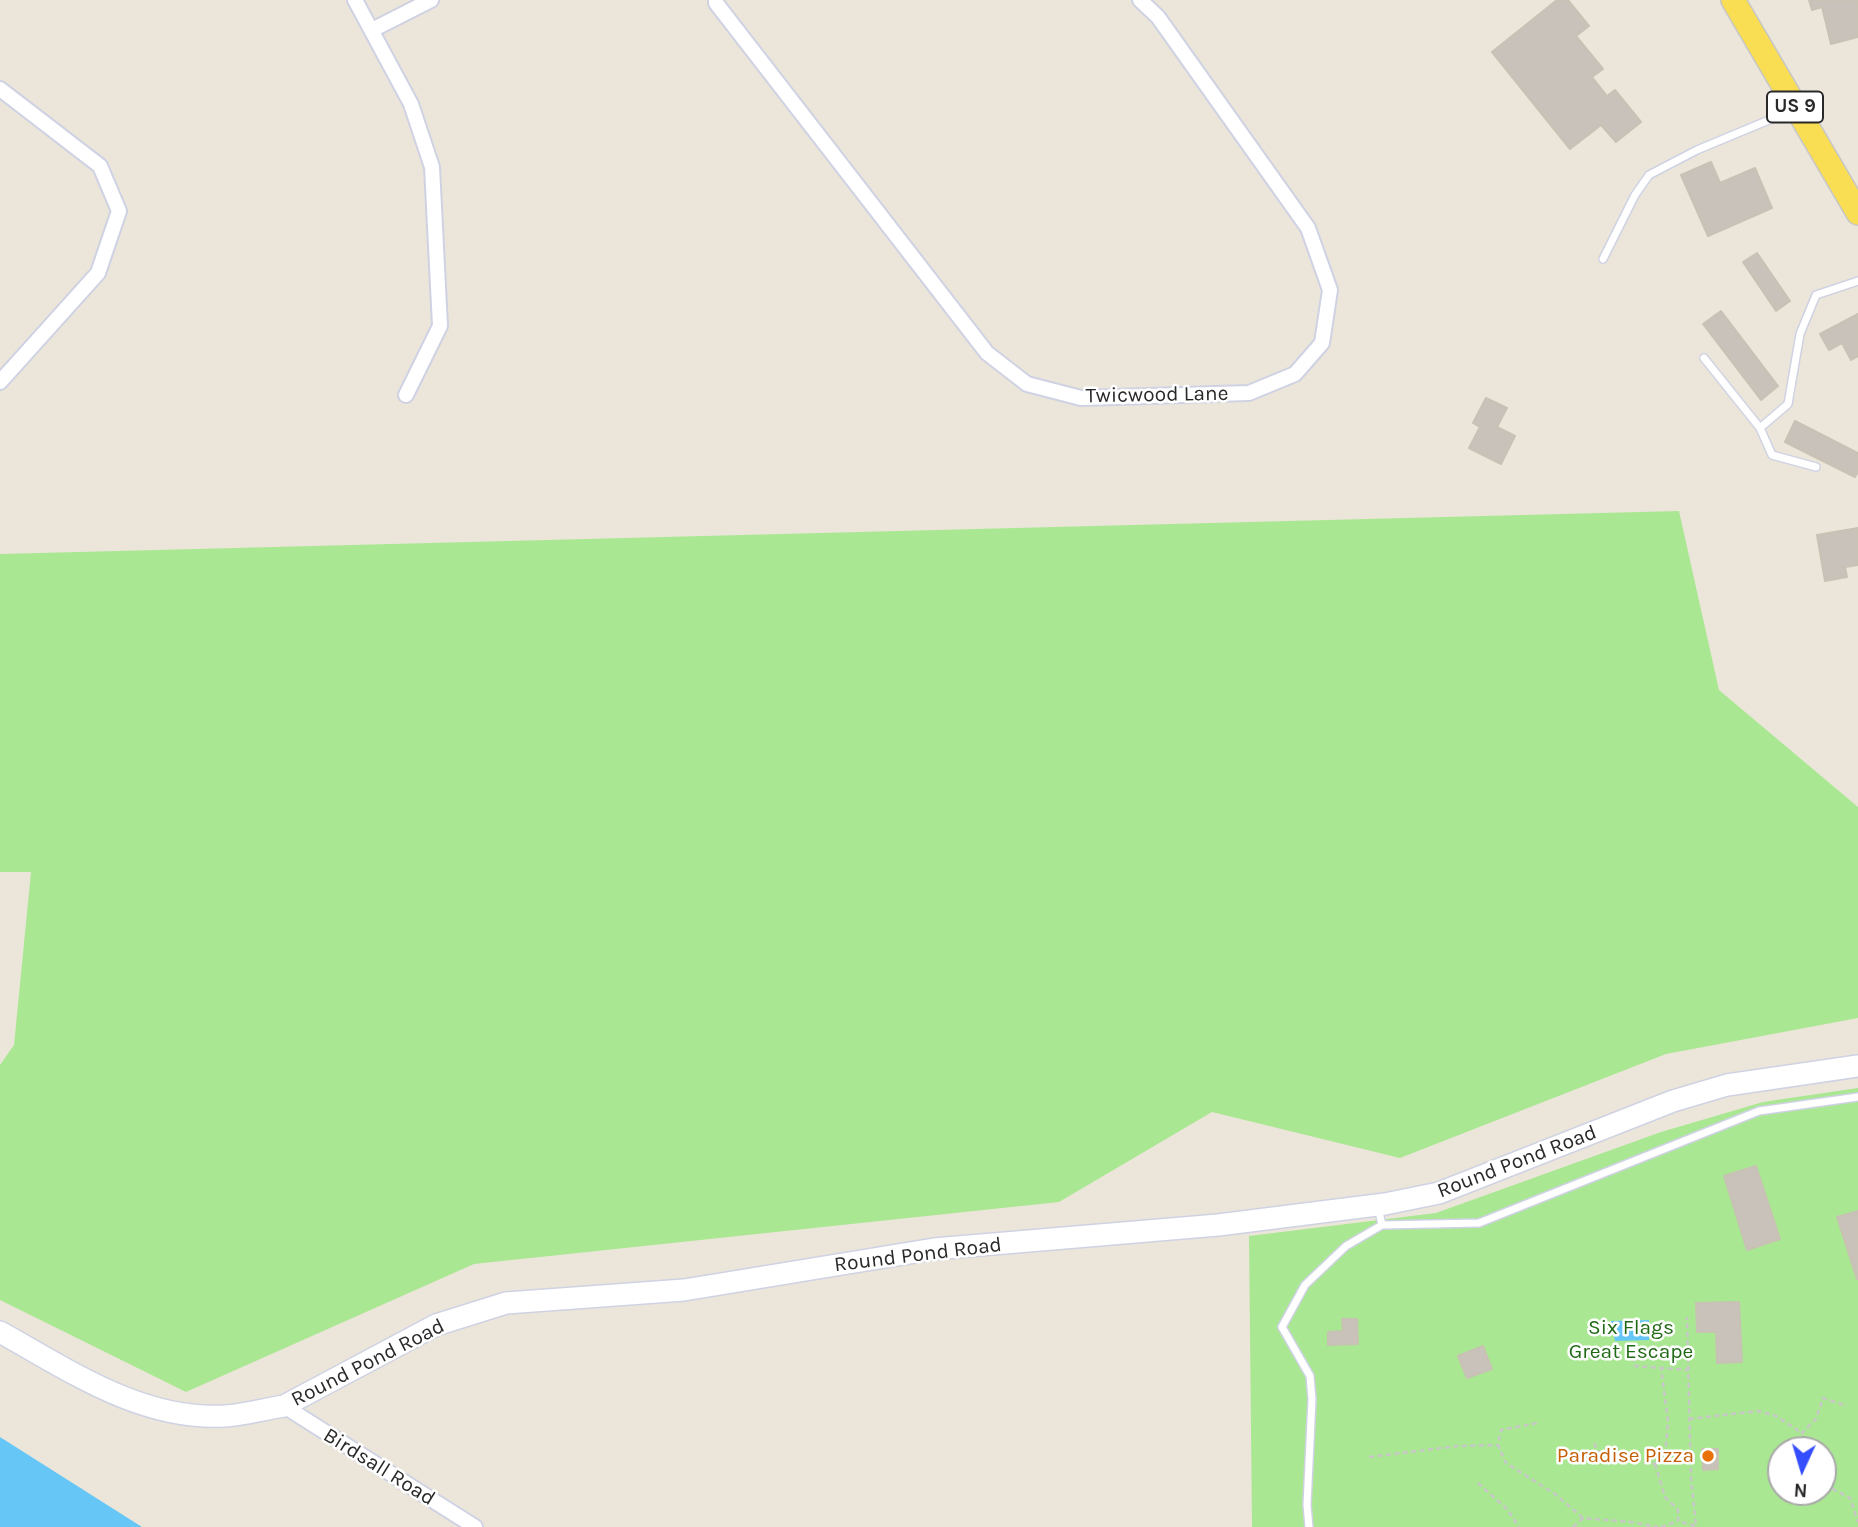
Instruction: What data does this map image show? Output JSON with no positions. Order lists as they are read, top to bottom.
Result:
{
  "streets": {
    "main road": ["US 9"],
    "street": ["Twicwood Lane", "Round Pond Road", "Birdsall Road"]
  },
  "crossings": [
    ["Round Pond Road", "Birdsall Road"]
  ],
  "parks": ["Six Flags Great Escape"],
  "places": ["Paradise Pizza"],
  "north": "bottom"
}
